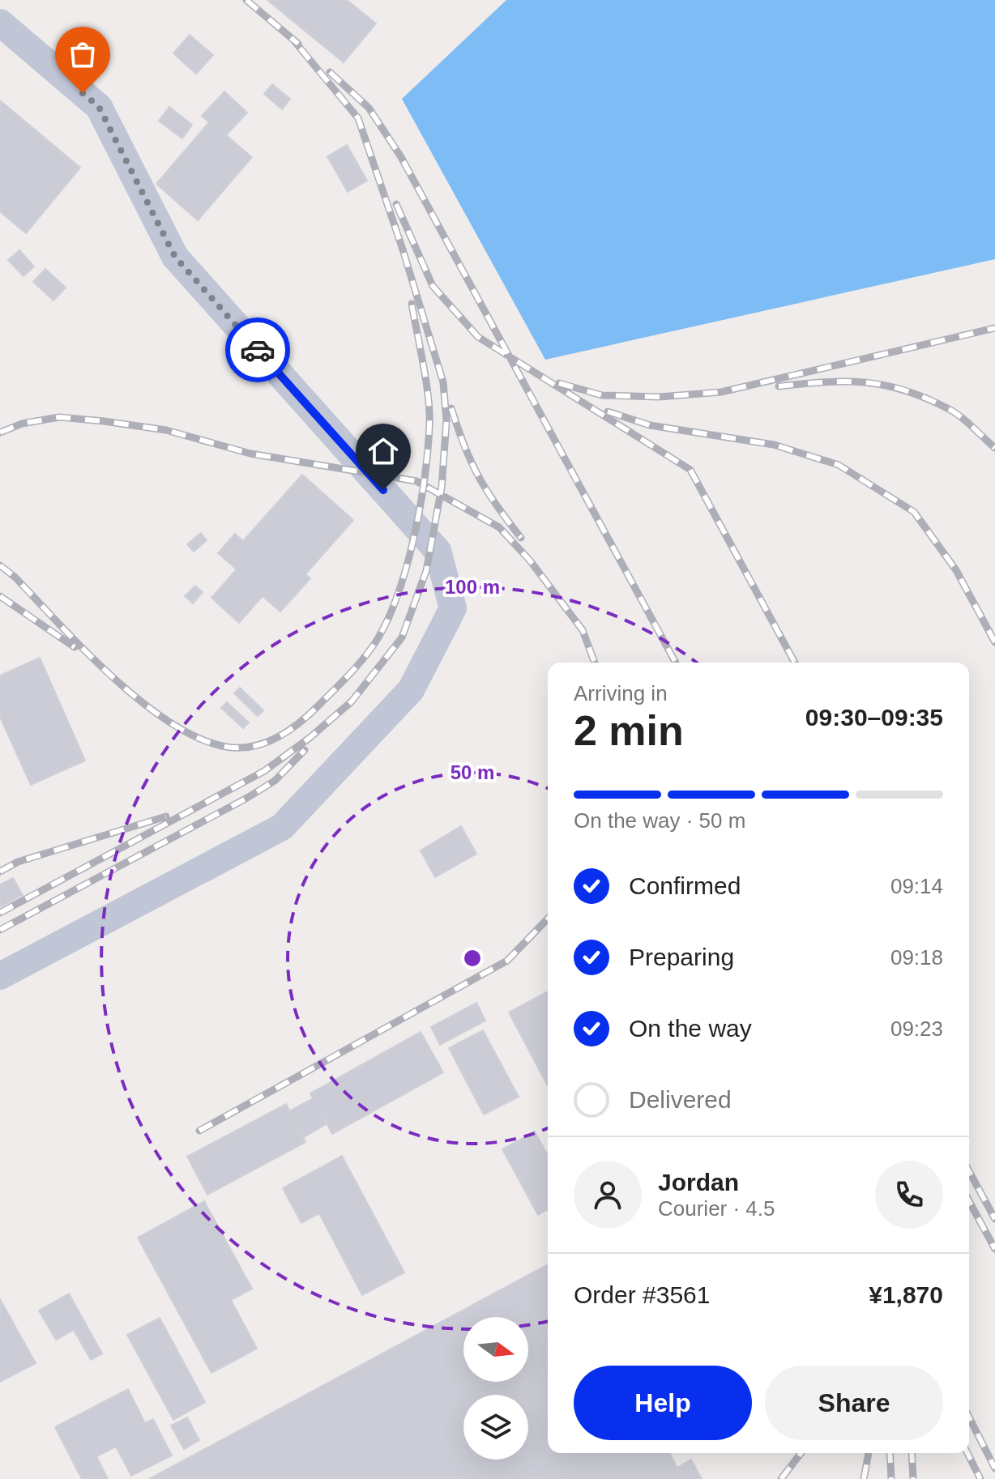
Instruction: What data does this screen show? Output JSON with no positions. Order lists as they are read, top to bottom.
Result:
{
  "north": "right",
  "page": {
    "heading": ["2 min", "Arriving in", "09:30–09:35"],
    "panel": [
      "Jordan",
      "Courier · 4.5",
      "Order #3561",
      "¥1,870"
    ],
    "bar": "On the way · 50 m",
    "list": [
      ["Confirmed", "09:14"],
      ["Preparing", "09:18"],
      ["On the way", "09:23"],
      "Delivered"
    ],
    "buttons": ["Help", "Share"]
  },
  "rings": ["100 m", "50 m"]
}
